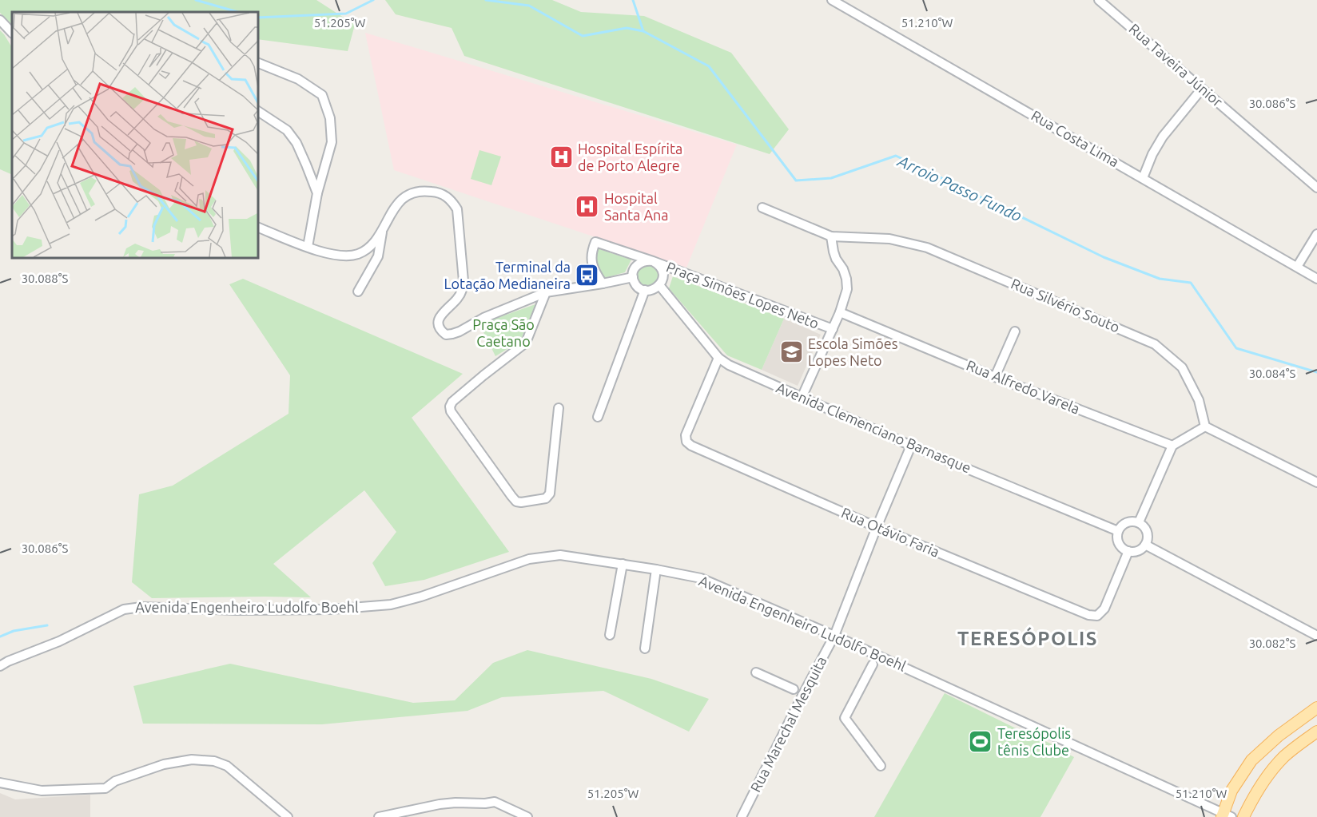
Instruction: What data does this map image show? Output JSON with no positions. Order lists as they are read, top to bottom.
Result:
{
  "streets": {
    "street": [
      "Rua Taveira Júnior",
      "Rua Costa Lima",
      "Praça Simões Lopes Neto",
      "Rua Silvério Souto",
      "Rua Alfredo Varela",
      "Avenida Clemenciano Barnasque",
      "Rua Otávio Faria",
      "Avenida Engenheiro Ludolfo Boehl",
      "Rua Marechal Mesquita"
    ]
  },
  "crossings": [
    ["Praça Simões Lopes Neto", "Avenida Clemenciano Barnasque"],
    ["Avenida Clemenciano Barnasque", "Rua Otávio Faria"],
    ["Avenida Clemenciano Barnasque", "Rua Marechal Mesquita"],
    ["Rua Otávio Faria", "Rua Marechal Mesquita"],
    ["Avenida Engenheiro Ludolfo Boehl", "Rua Marechal Mesquita"]
  ],
  "districts": ["TERESÓPOLIS"],
  "water": ["Arroio Passo Fundo"],
  "parks": ["Praça São Caetano"],
  "places": {
    "hospital": ["Hospital Espírita de Porto Alegre", "Hospital Santa Ana"],
    "bus stop": ["Terminal da Lotação Medianeira"],
    "school or university": ["Escola Simões Lopes Neto"],
    "sports": ["Teresópolis tênis Clube"]
  },
  "coordinates": [
    "51.205°W",
    "51.210°W",
    "30.086°S",
    "30.088°S",
    "30.084°S",
    "30.082°S"
  ]
}
